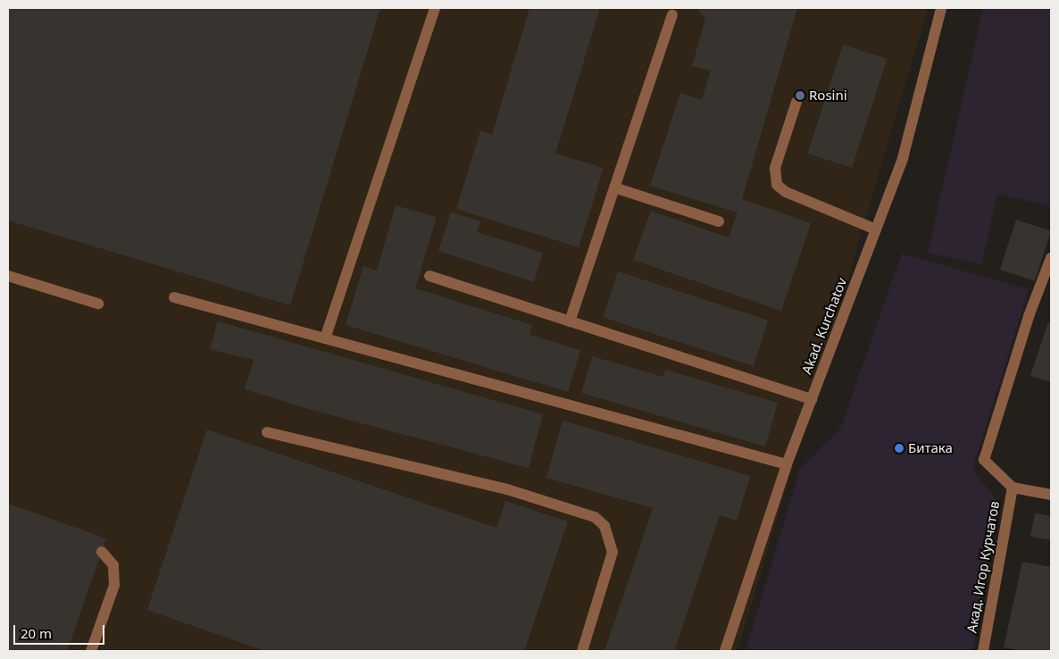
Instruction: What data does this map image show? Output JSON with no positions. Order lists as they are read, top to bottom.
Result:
{
  "streets": {
    "street": ["Akad. Kurchatov", "Акад. Игор Курчатов"]
  },
  "places": ["Rosini", "Битака"],
  "scale_bar": "20 m"
}
